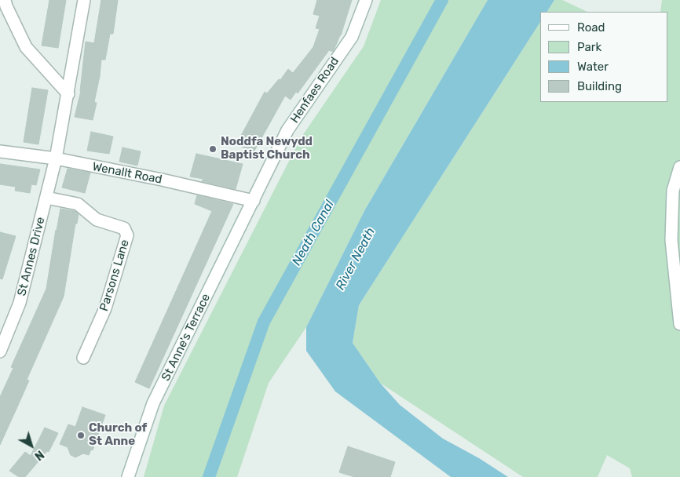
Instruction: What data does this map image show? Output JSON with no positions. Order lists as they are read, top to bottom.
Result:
{
  "streets": {
    "street": [
      "Henfaes Road",
      "Wenallt Road",
      "St Annes Drive",
      "Parsons Lane",
      "St Anne's Terrace"
    ]
  },
  "crossings": [
    ["Henfaes Road", "Wenallt Road"],
    ["Henfaes Road", "St Anne's Terrace"],
    ["Wenallt Road", "St Annes Drive"],
    ["Wenallt Road", "St Anne's Terrace"],
    ["St Annes Drive", "Parsons Lane"]
  ],
  "water": ["Neath Canal", "River Neath"],
  "places": ["Noddfa Newydd Baptist Church", "Church of St Anne"],
  "legend": [
    "Road",
    "Park",
    "Water",
    "Building"
  ],
  "north": "bottom right"
}
